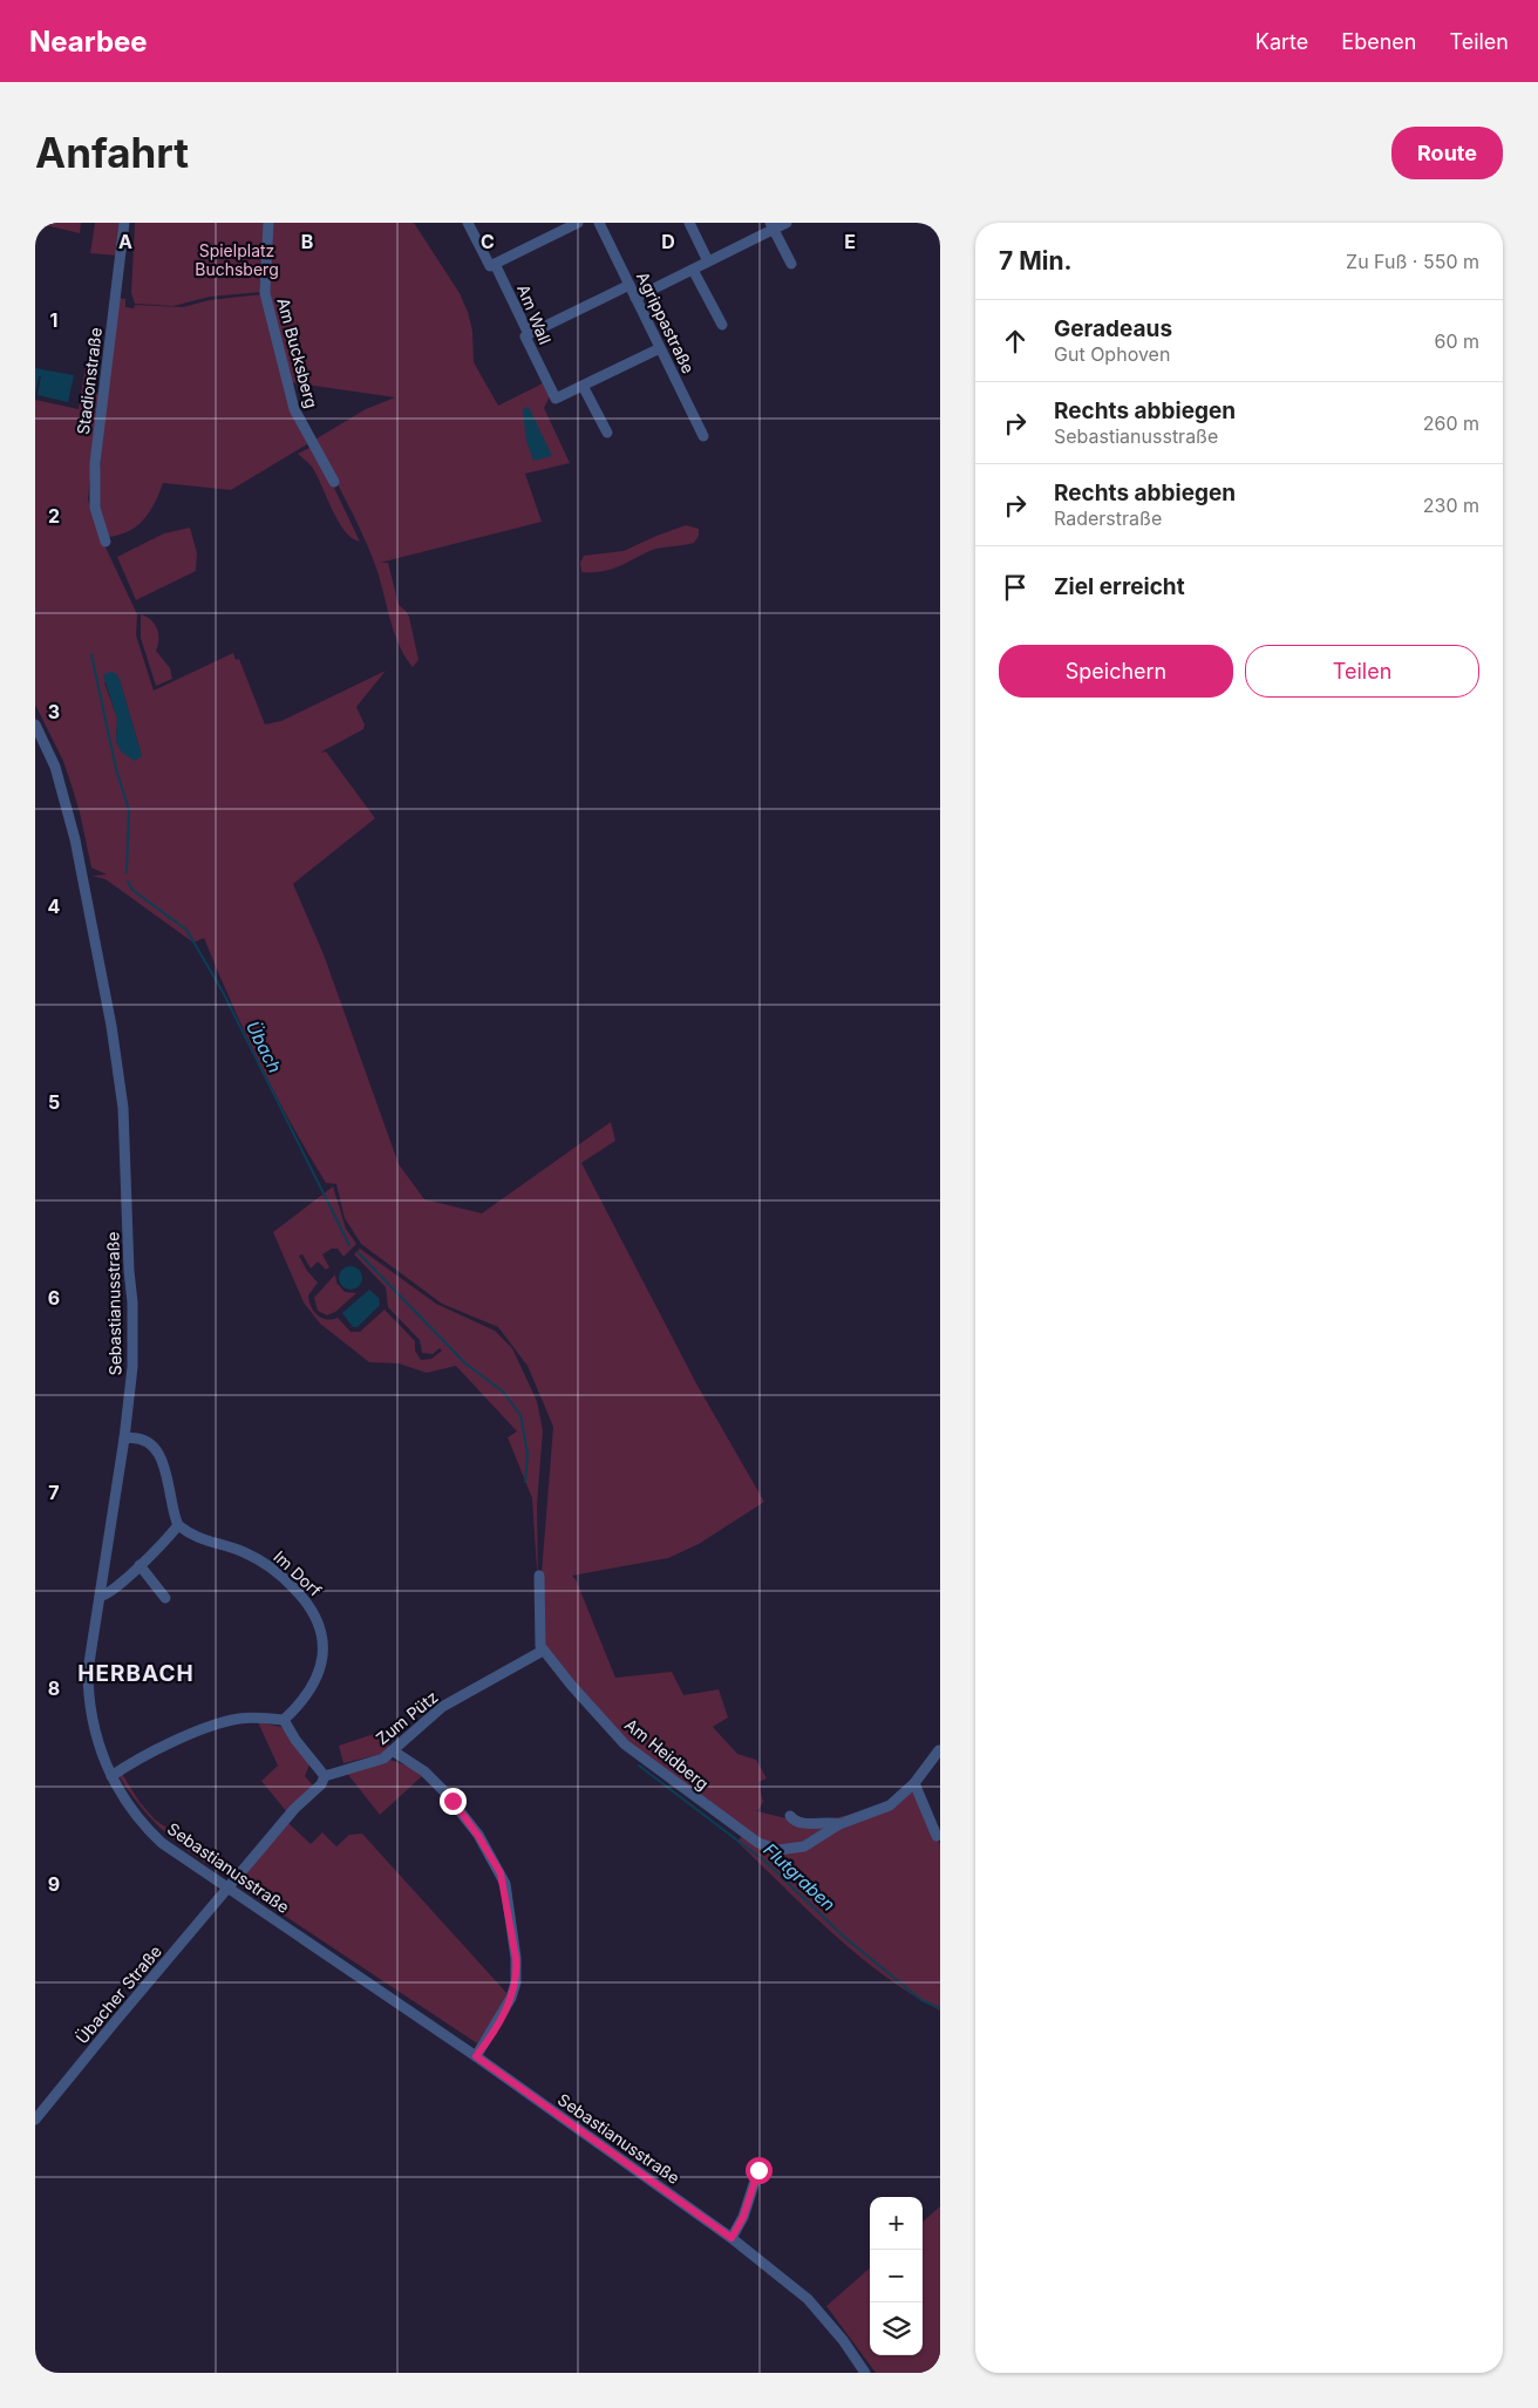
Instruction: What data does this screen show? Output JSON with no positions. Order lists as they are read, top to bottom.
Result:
{
  "streets": {
    "street": [
      "Am Wall",
      "Agrippastraße",
      "Am Bucksberg",
      "Stadionstraße",
      "Sebastianusstraße",
      "Im Dorf",
      "Zum Pütz",
      "Am Heidberg",
      "Übacher Straße"
    ]
  },
  "crossings": [
    ["Am Wall", "Agrippastraße"],
    ["Sebastianusstraße", "Übacher Straße"],
    ["Zum Pütz", "Am Heidberg"]
  ],
  "districts": ["HERBACH"],
  "water": ["Übach", "Flutgraben"],
  "parks": ["Spielplatz Buchsberg"],
  "page": {
    "header": "Nearbee",
    "nav": ["Karte", "Ebenen", "Teilen"],
    "buttons": [
      "Route",
      ["Speichern", "Teilen"]
    ],
    "title": "Anfahrt",
    "heading": ["7 Min.", "Zu Fuß · 550 m"],
    "list": [
      ["Geradeaus", "Gut Ophoven", "60 m"],
      ["Rechts abbiegen", "Sebastianusstraße", "260 m"],
      ["Rechts abbiegen", "Raderstraße", "230 m"],
      "Ziel erreicht"
    ],
    "map_buttons": ["+", "−"]
  },
  "grid": {
    "columns": [
      "A",
      "B",
      "C",
      "D",
      "E"
    ],
    "rows": [
      "1",
      "2",
      "3",
      "4",
      "5",
      "6",
      "7",
      "8",
      "9"
    ]
  }
}
